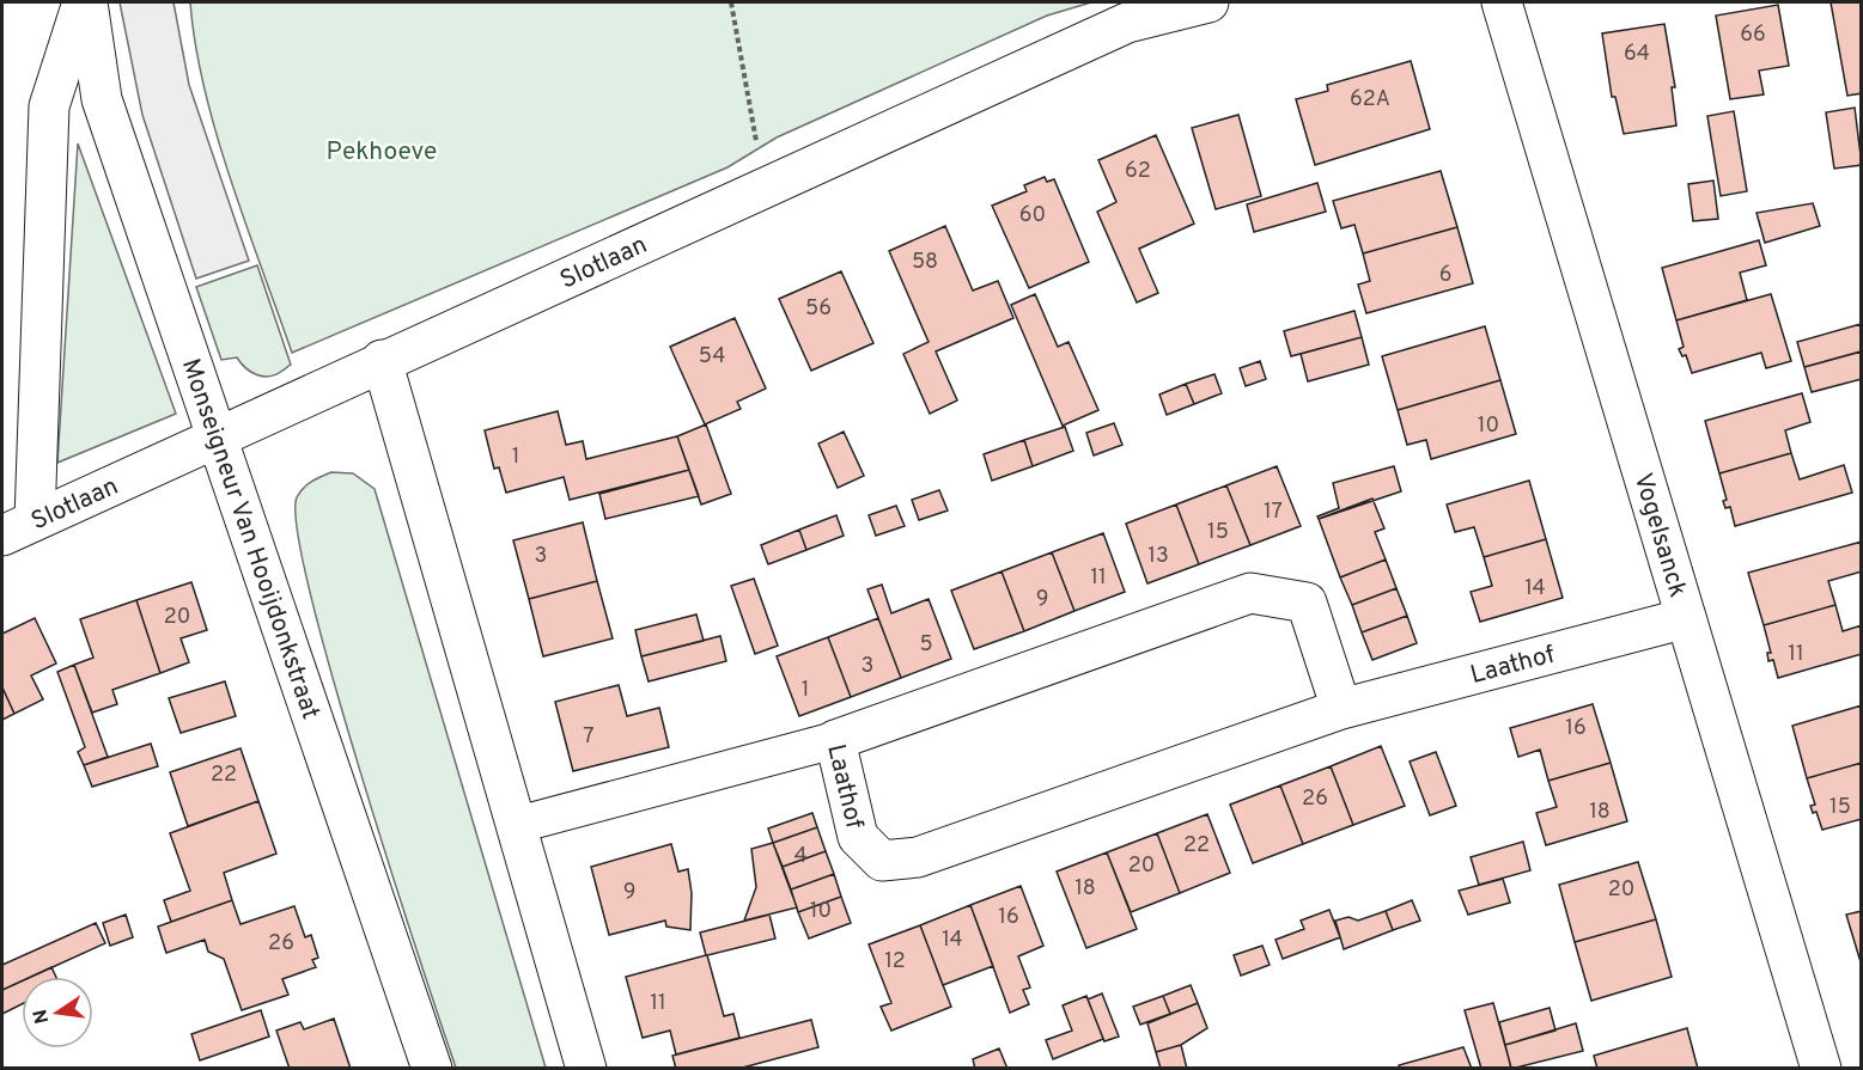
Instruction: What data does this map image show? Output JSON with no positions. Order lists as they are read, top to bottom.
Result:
{
  "streets": {
    "street": [
      "Slotlaan",
      "Vogelsanck",
      "Monseigneur Van Hooijdonkstraat",
      "Laathof"
    ]
  },
  "crossings": [
    ["Slotlaan", "Monseigneur Van Hooijdonkstraat"],
    ["Vogelsanck", "Laathof"]
  ],
  "parks": ["Pekhoeve"],
  "house_numbers": [
    "66",
    "64",
    "62A",
    "62",
    "60",
    "58",
    "6",
    "56",
    "54",
    "10",
    "1",
    "17",
    "15",
    "3",
    "13",
    "11",
    "14",
    "9",
    "20",
    "5",
    "11",
    "3",
    "1",
    "16",
    "7",
    "22",
    "26",
    "15",
    "18",
    "22",
    "4",
    "20",
    "18",
    "20",
    "9",
    "10",
    "16",
    "14",
    "26",
    "12",
    "11"
  ],
  "north": "left"
}
